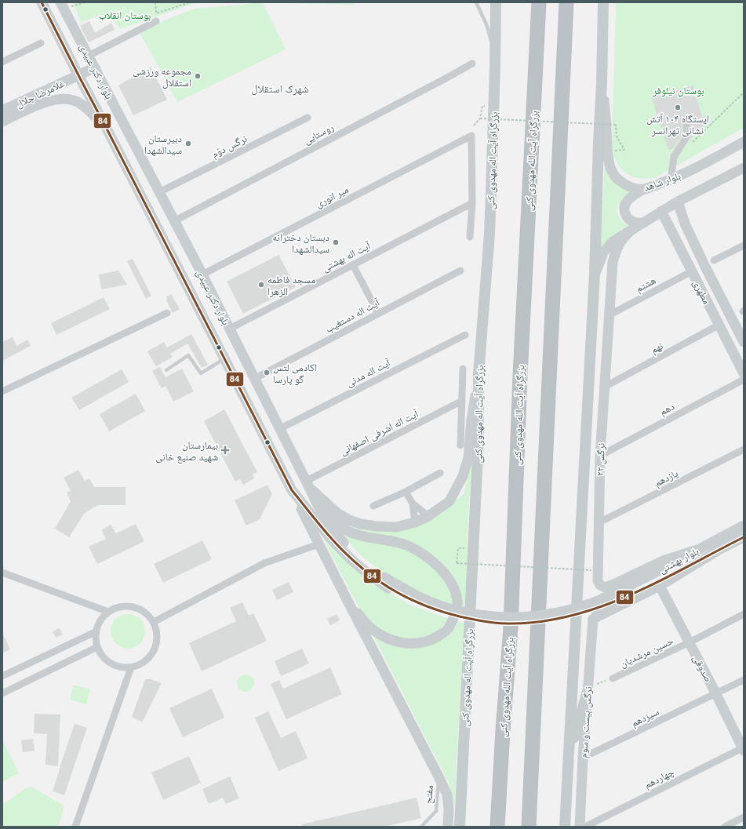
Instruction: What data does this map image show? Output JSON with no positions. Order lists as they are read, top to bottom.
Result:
{
  "streets": {
    "highway": ["بزرگراه آیت الله مهدوی کنی"],
    "main road": [
      "بلوار دکتر عبیدی",
      "غلامرضا جلال",
      "بزرگراه آیت اله مهدوی کنی",
      "بلوار شاهد",
      "مطهری",
      "نرگس ۲۲",
      "بلوار بهشتی",
      "صدوقی",
      "نرگس بیست و سوم"
    ],
    "street": [
      "روستایی",
      "نرگس دوّم",
      "میر انوری",
      "آیت اله بهشتی",
      "هشتم",
      "آیت اله دستغیب",
      "نهم",
      "آیت اله مدنی",
      "دهم",
      "آیت اله اشرفی اصفهانی",
      "یازدهم",
      "حسین مرشدیان",
      "سیزدهم",
      "چهاردهم"
    ],
    "lane": ["مفتح"]
  },
  "crossings": [
    ["بلوار دکتر عبیدی", "غلامرضا جلال"],
    ["بلوار دکتر عبیدی", "روستایی"],
    ["بلوار دکتر عبیدی", "نرگس دوّم"],
    ["بلوار دکتر عبیدی", "میر انوری"],
    ["بلوار دکتر عبیدی", "آیت اله بهشتی"],
    ["بلوار دکتر عبیدی", "آیت اله دستغیب"],
    ["بلوار دکتر عبیدی", "آیت اله مدنی"],
    ["بلوار دکتر عبیدی", "آیت اله اشرفی اصفهانی"],
    ["بلوار دکتر عبیدی", "بلوار بهشتی"],
    ["میر انوری", "آیت اله بهشتی"],
    ["هشتم", "مطهری"],
    ["هشتم", "نرگس ۲۲"],
    ["مطهری", "نهم"],
    ["نهم", "نرگس ۲۲"],
    ["دهم", "نرگس ۲۲"],
    ["نرگس ۲۲", "یازدهم"],
    ["نرگس ۲۲", "بلوار بهشتی"],
    ["حسین مرشدیان", "صدوقی"],
    ["صدوقی", "سیزدهم"],
    ["صدوقی", "نرگس بیست و سوم"],
    ["صدوقی", "چهاردهم"],
    ["سیزدهم", "نرگس بیست و سوم"]
  ],
  "districts": ["شهرک استقلال"],
  "parks": ["بوستان انقلاب", "بوستان نیلوفر"],
  "places": {
    "other": [
      "مجموعه ورزشی استقلال",
      "ایستگاه ۱۰۴ آتش ‌نشانی تهرانسر",
      "دبیرستان سیدالشهدا",
      "دبستان دخترانه سیدالشهدا",
      "مسجد فاطمه الزهرا",
      "اکادمی لتس گو پارسا"
    ],
    "health": ["بیمارستان شهید صنیع خانی"]
  },
  "lines": ["transit line 84"]
}
